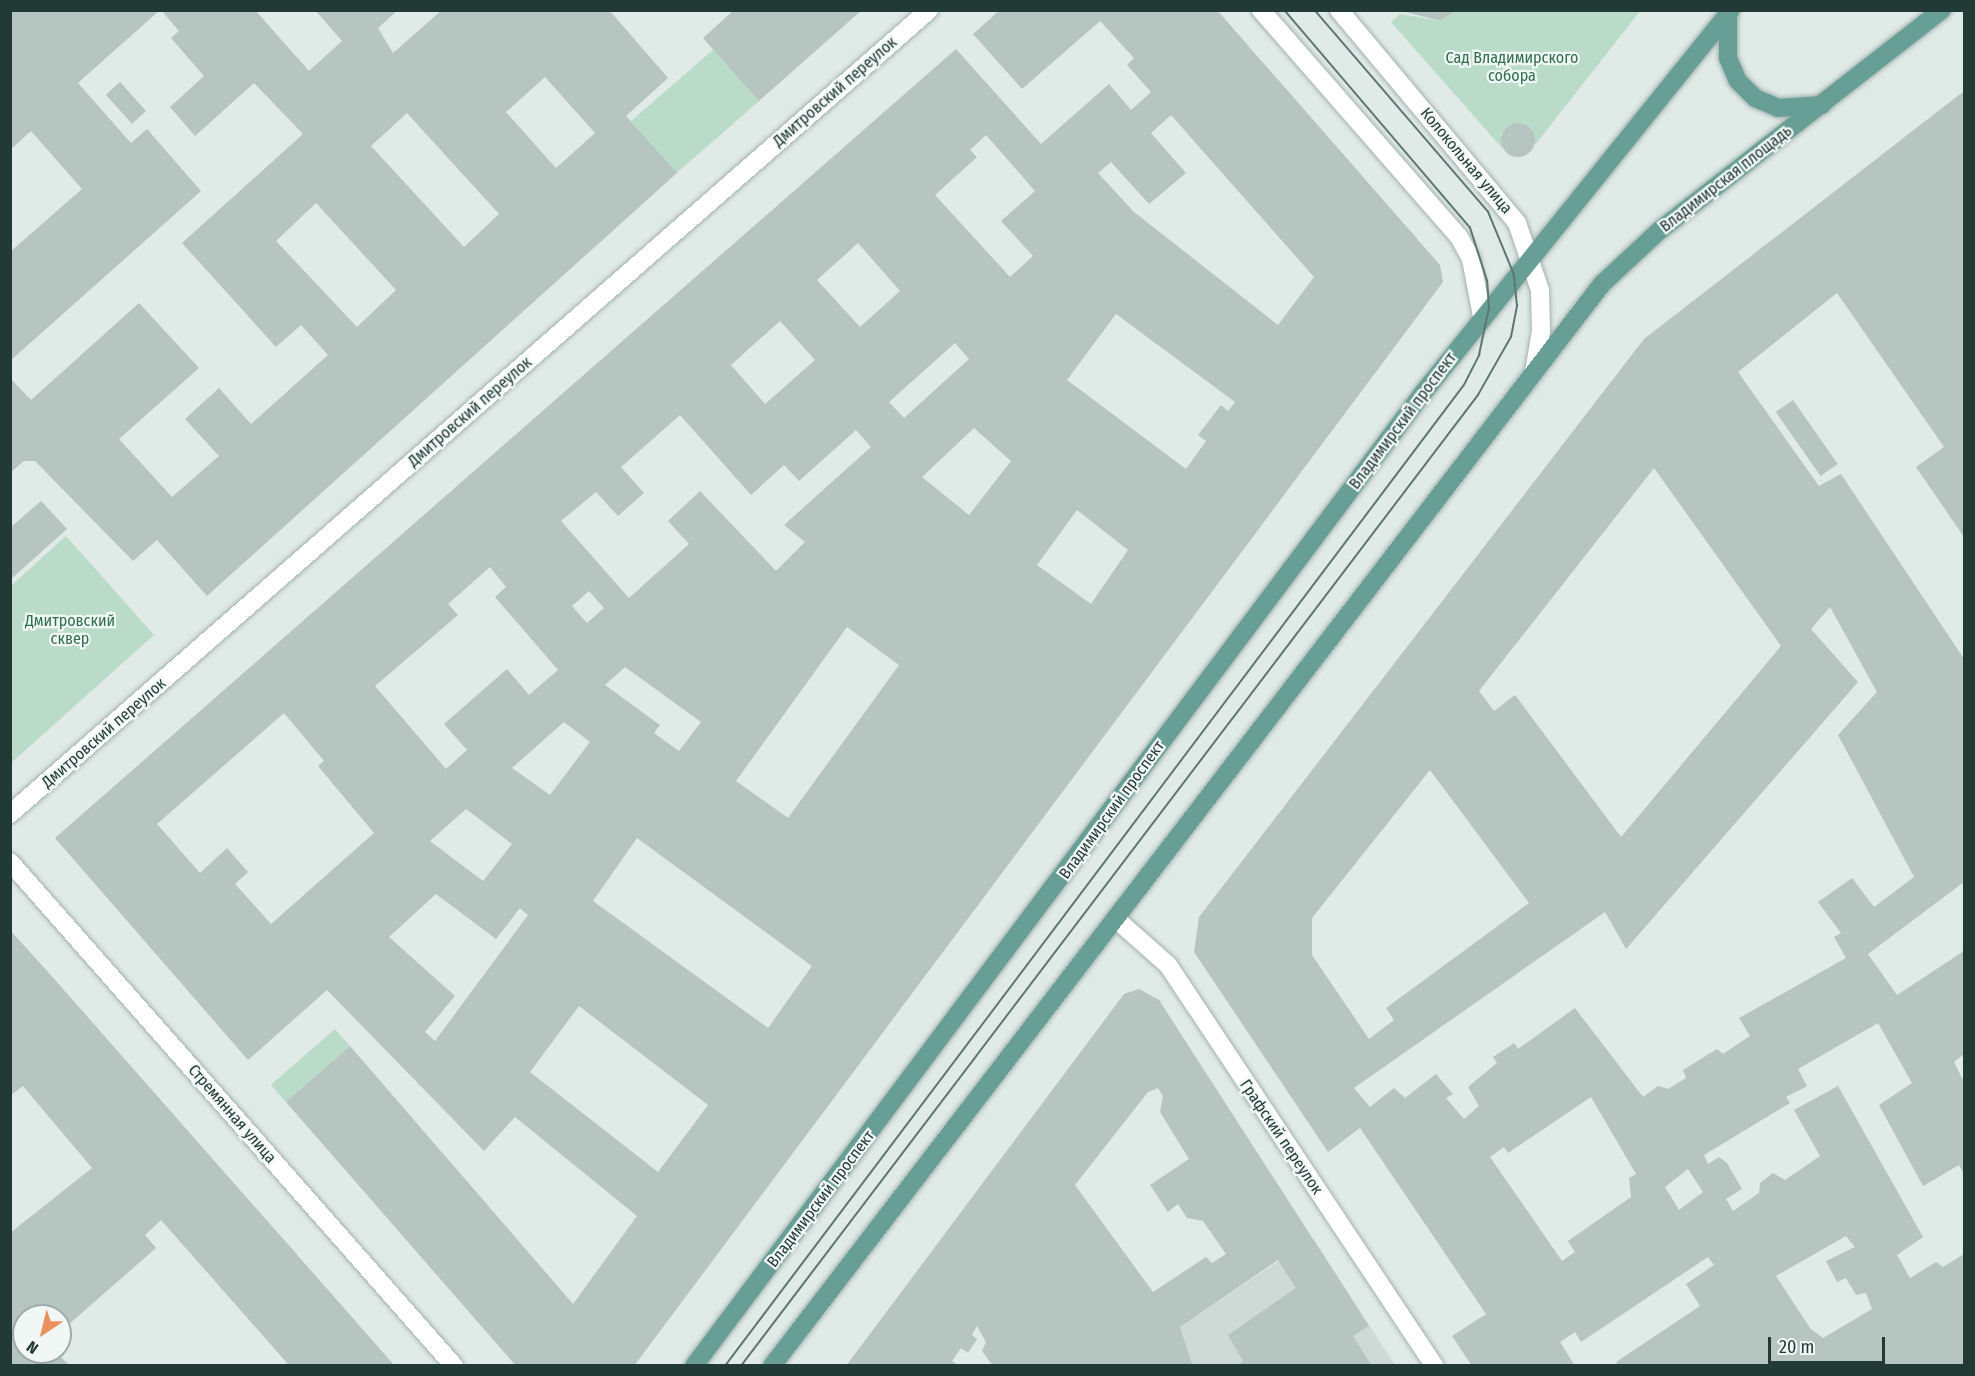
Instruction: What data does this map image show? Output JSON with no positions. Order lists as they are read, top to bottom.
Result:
{
  "streets": {
    "main road": ["Владимирская площадь", "Владимирский проспект"],
    "street": [
      "Дмитровский переулок",
      "Колокольная улица",
      "Стремянная улица",
      "Графский переулок"
    ]
  },
  "crossings": [
    ["Колокольная улица", "Владимирская площадь"],
    ["Колокольная улица", "Владимирский проспект"]
  ],
  "parks": ["Сад Владимирского собора", "Дмитровский сквер"],
  "scale_bar": "20 m",
  "north": "bottom left"
}
